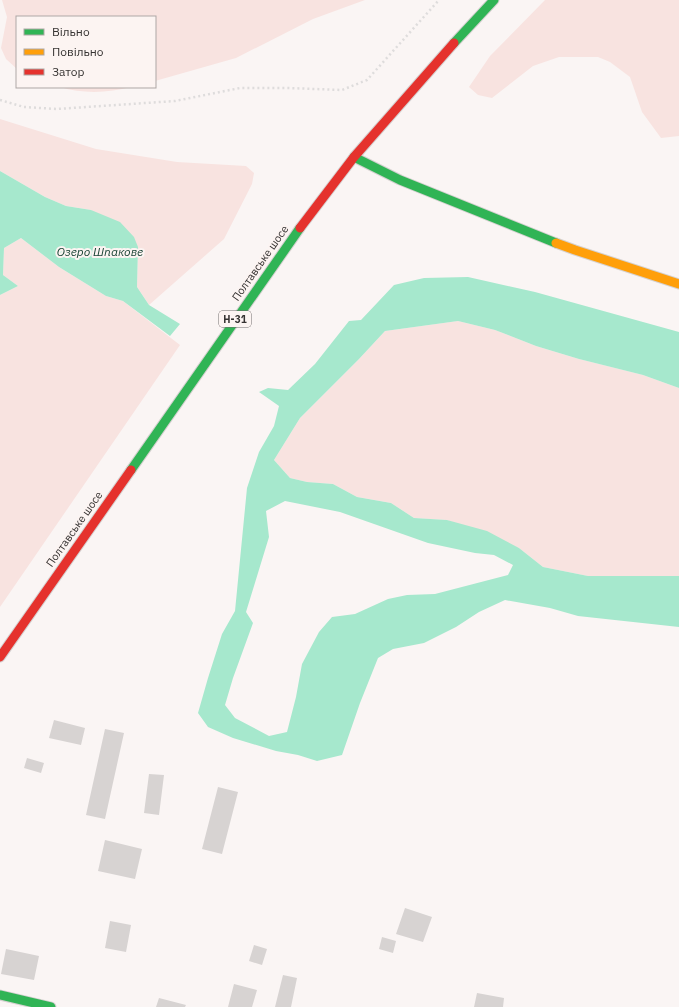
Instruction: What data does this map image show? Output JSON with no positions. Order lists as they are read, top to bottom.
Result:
{
  "streets": {
    "main road": ["Полтавське шосе", "Н-31"]
  },
  "water": ["Озеро Шпакове"],
  "legend": ["Вільно", "Повільно", "Затор"]
}
